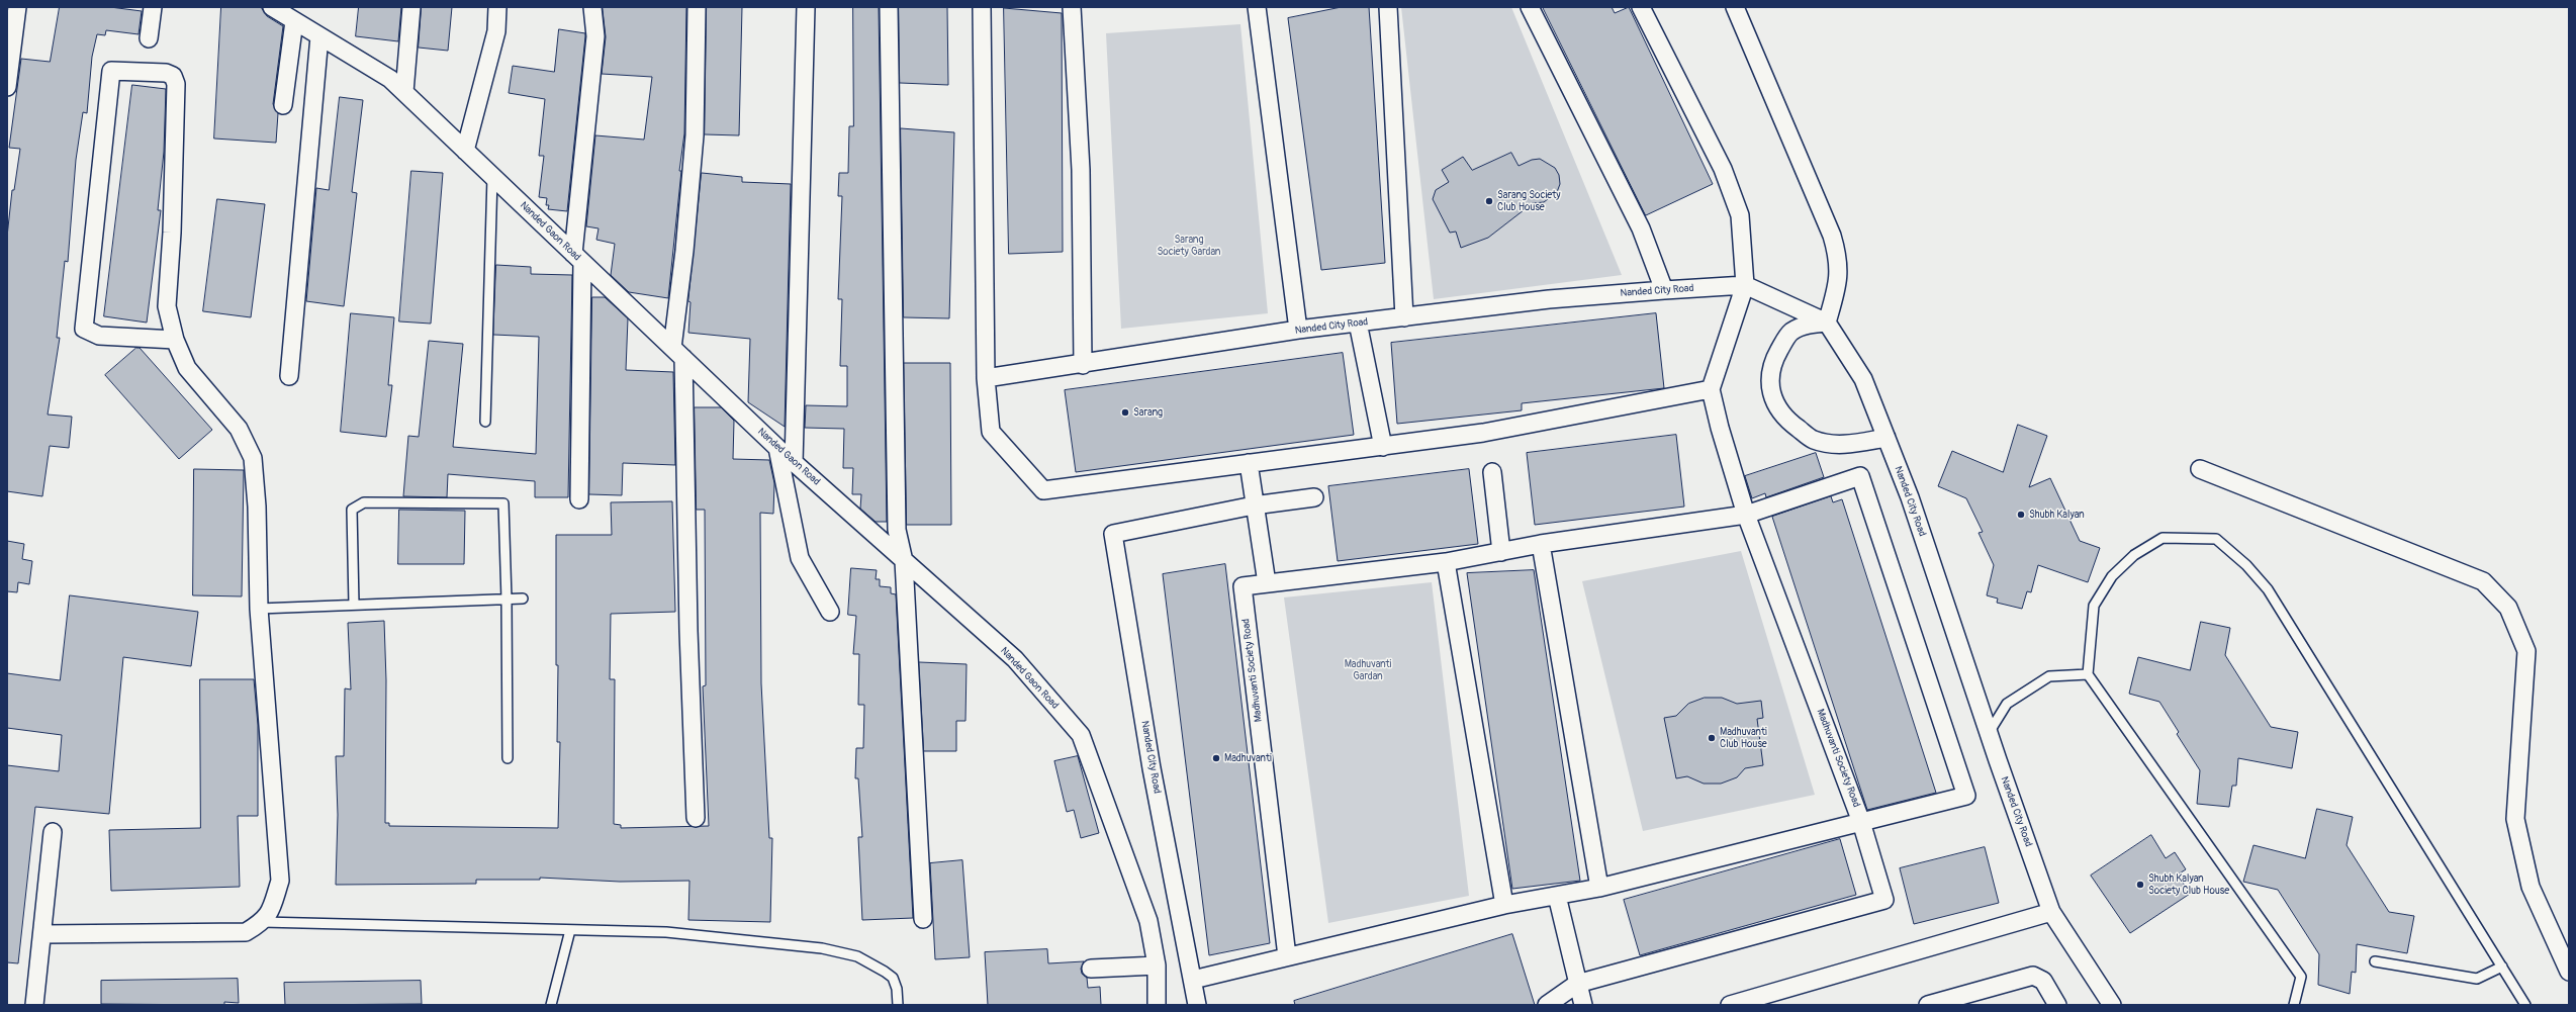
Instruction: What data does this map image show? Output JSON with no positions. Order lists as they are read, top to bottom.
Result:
{
  "streets": {
    "street": ["Nanded Gaon Road", "Nanded City Road", "Madhuvanti Society Road"]
  },
  "parks": ["Sarang Society Gardan", "Madhuvanti Gardan"],
  "places": [
    "Sarang Society Club House",
    "Sarang",
    "Shubh Kalyan",
    "Madhuvanti Club House",
    "Madhuvanti",
    "Shubh Kalyan Society Club House"
  ]
}
